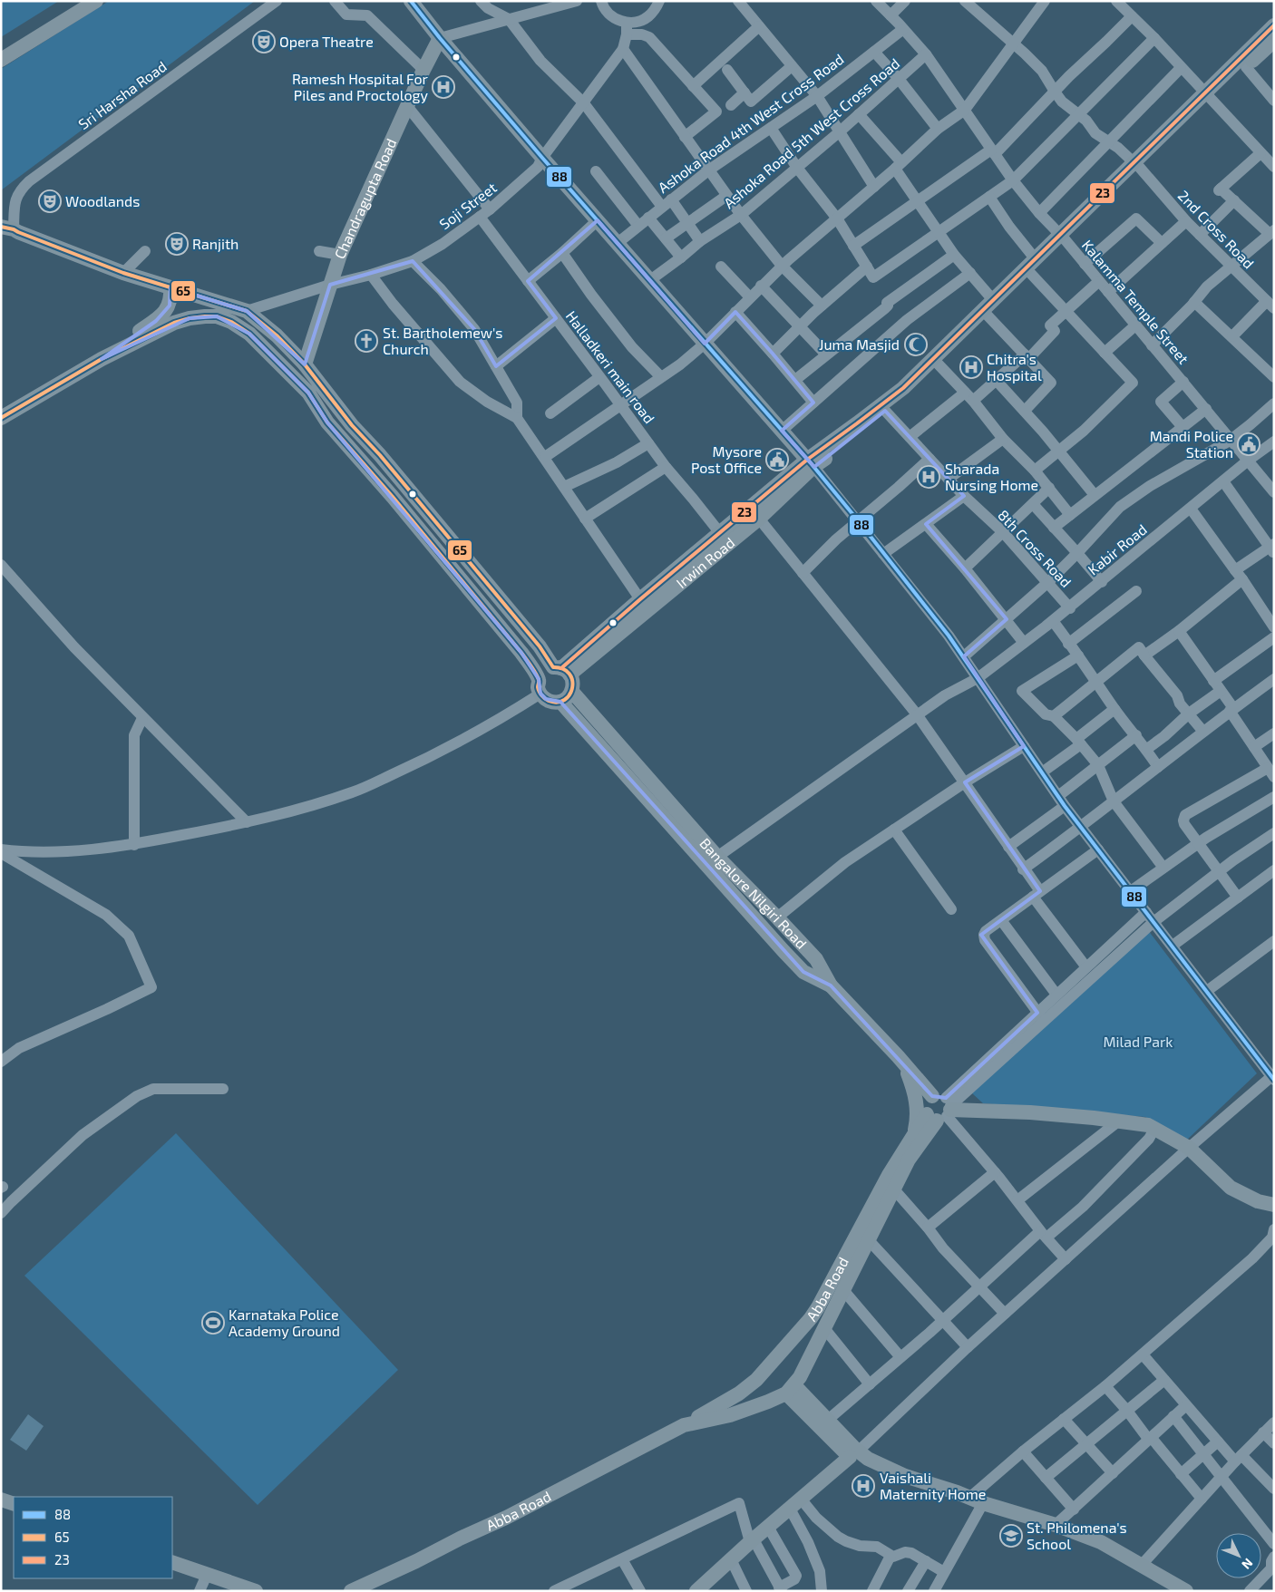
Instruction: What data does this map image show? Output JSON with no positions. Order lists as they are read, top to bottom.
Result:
{
  "streets": {
    "main road": [
      "Chandragupta Road",
      "Irwin Road",
      "Bangalore Nilgiri Road",
      "Abba Road"
    ],
    "street": [
      "Sri Harsha Road",
      "Ashoka Road 4th West Cross Road",
      "Ashoka Road 5th West Cross Road",
      "Soji Street",
      "2nd Cross Road",
      "Kalamma Temple Street",
      "Halladkeri main road",
      "8th Cross Road",
      "Kabir Road"
    ]
  },
  "crossings": [
    ["Ashoka Road 4th West Cross Road", "Kalamma Temple Street"],
    ["Ashoka Road 5th West Cross Road", "Kalamma Temple Street"],
    ["Chandragupta Road", "Soji Street"],
    ["Soji Street", "Halladkeri main road"],
    ["2nd Cross Road", "Irwin Road"],
    ["Kalamma Temple Street", "Kabir Road"],
    ["Kalamma Temple Street", "Irwin Road"],
    ["Halladkeri main road", "Irwin Road"],
    ["8th Cross Road", "Kabir Road"],
    ["8th Cross Road", "Irwin Road"],
    ["Kabir Road", "Bangalore Nilgiri Road"],
    ["Bangalore Nilgiri Road", "Abba Road"]
  ],
  "parks": ["Milad Park"],
  "places": {
    "theatre": ["Opera Theatre", "Woodlands", "Ranjith"],
    "hospital": [
      "Ramesh Hospital For Piles and Proctology",
      "Chitra's Hospital",
      "Sharada Nursing Home",
      "Vaishali Maternity Home"
    ],
    "church": ["St. Bartholemew's Church"],
    "mosque": ["Juma Masjid"],
    "public building": ["Mandi Police Station", "Mysore Post Office"],
    "sports": ["Karnataka Police Academy Ground"],
    "school or university": ["St. Philomena's School"]
  },
  "lines": ["transit line 88", "transit line 23", "transit line 65"],
  "legend": ["88", "65", "23"],
  "north": "bottom right"
}
